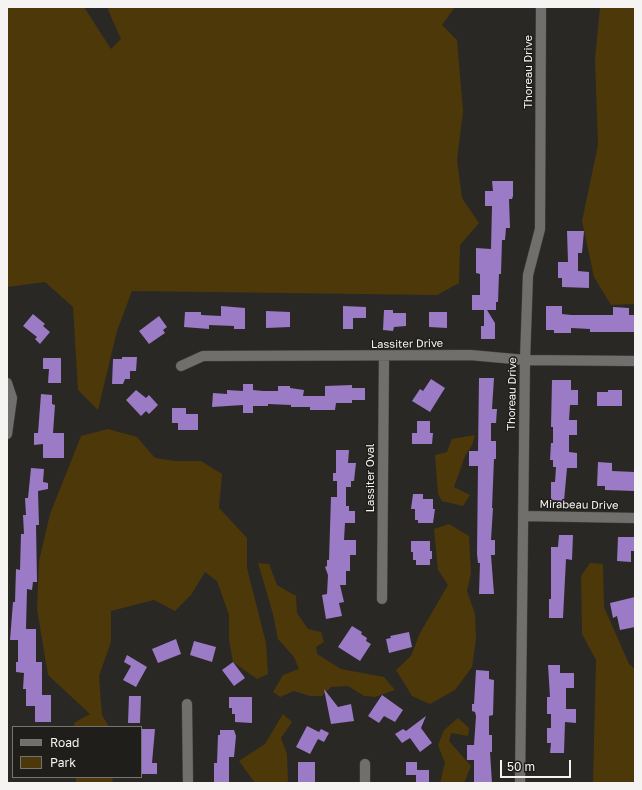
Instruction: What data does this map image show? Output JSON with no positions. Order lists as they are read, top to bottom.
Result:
{
  "streets": {
    "street": [
      "Thoreau Drive",
      "Lassiter Drive",
      "Lassiter Oval",
      "Mirabeau Drive"
    ]
  },
  "crossings": [
    ["Thoreau Drive", "Lassiter Drive"],
    ["Thoreau Drive", "Mirabeau Drive"],
    ["Lassiter Drive", "Lassiter Oval"]
  ],
  "legend": ["Road", "Park"],
  "scale_bar": "50 m"
}
